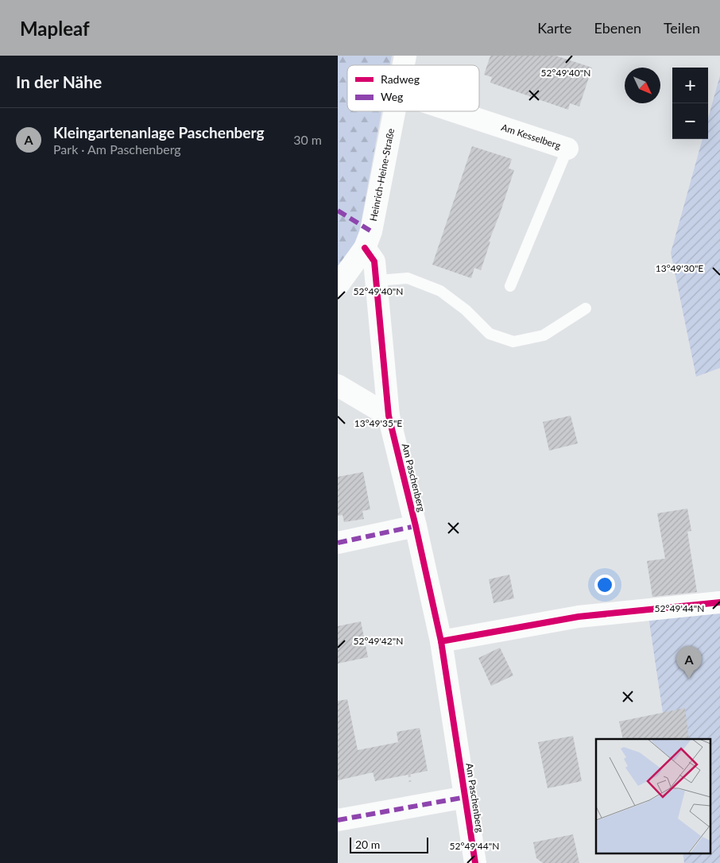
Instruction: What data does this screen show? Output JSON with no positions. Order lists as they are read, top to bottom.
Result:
{
  "streets": {
    "street": ["Am Kesselberg", "Heinrich-Heine-Straße", "Am Paschenberg"]
  },
  "crossings": [
    ["Heinrich-Heine-Straße", "Am Paschenberg"]
  ],
  "legend": ["Radweg", "Weg"],
  "scale_bar": "20 m",
  "north": "bottom right",
  "page": {
    "header": "Mapleaf",
    "nav": ["Karte", "Ebenen", "Teilen"],
    "heading": "In der Nähe",
    "map_buttons": ["+", "−"],
    "list": [
      {
        "mark": "A",
        "name": "Kleingartenanlage Paschenberg",
        "note": "Park · Am Paschenberg",
        "value": "30 m"
      }
    ],
    "pins": "A",
    "scale": "20 m"
  },
  "coordinates": [
    "52°49'40\"N",
    "13°49'30\"E",
    "13°49'35\"E",
    "52°49'44\"N",
    "52°49'42\"N"
  ]
}
